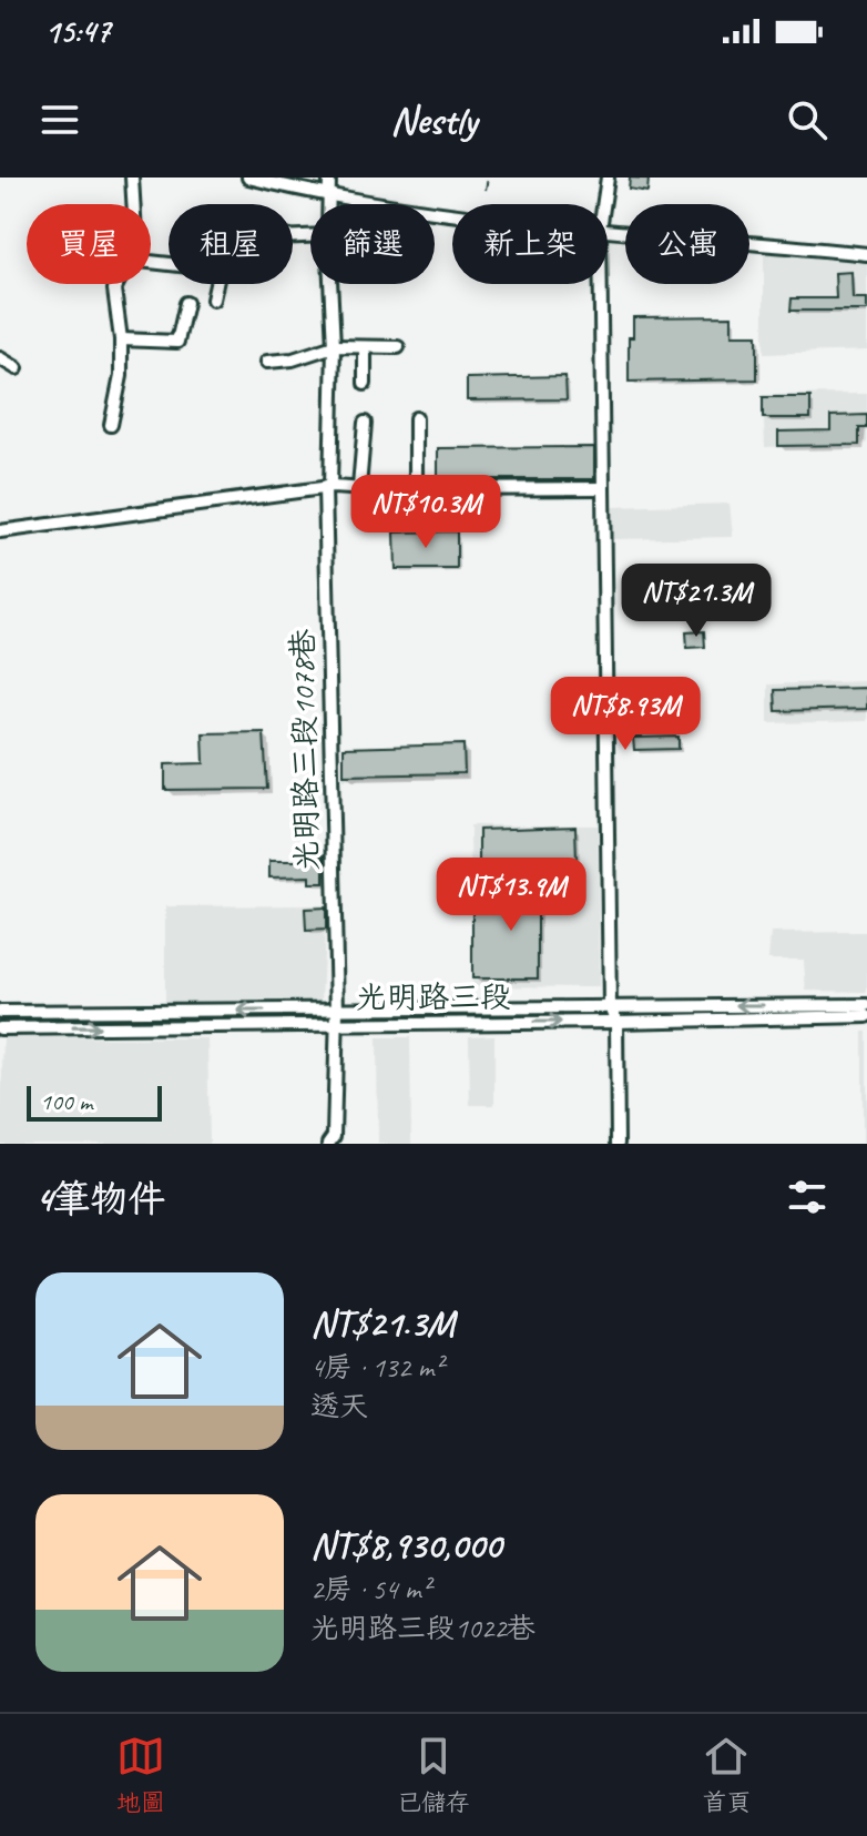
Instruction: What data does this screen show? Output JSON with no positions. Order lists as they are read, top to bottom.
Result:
{
  "streets": {
    "street": ["光明路三段1078巷", "光明路三段"]
  },
  "crossings": [
    ["光明路三段1078巷", "光明路三段"]
  ],
  "scale_bar": "100 m",
  "page": {
    "status": "15:47",
    "header": "Nestly",
    "chip": [
      "買屋",
      "租屋",
      "篩選",
      "新上架",
      "公寓"
    ],
    "price": [
      "NT$10.3M",
      "NT$21.3M",
      "NT$8.93M",
      "NT$13.9M"
    ],
    "scale": "100 m",
    "heading": "4筆物件",
    "list": [
      {
        "name": "NT$21.3M",
        "note": "4房 · 132 m² · 透天"
      },
      {
        "name": "NT$8,930,000",
        "note": "2房 · 54 m² · 光明路三段1022巷"
      }
    ],
    "tabs": ["地圖", "已儲存", "首頁"]
  }
}
